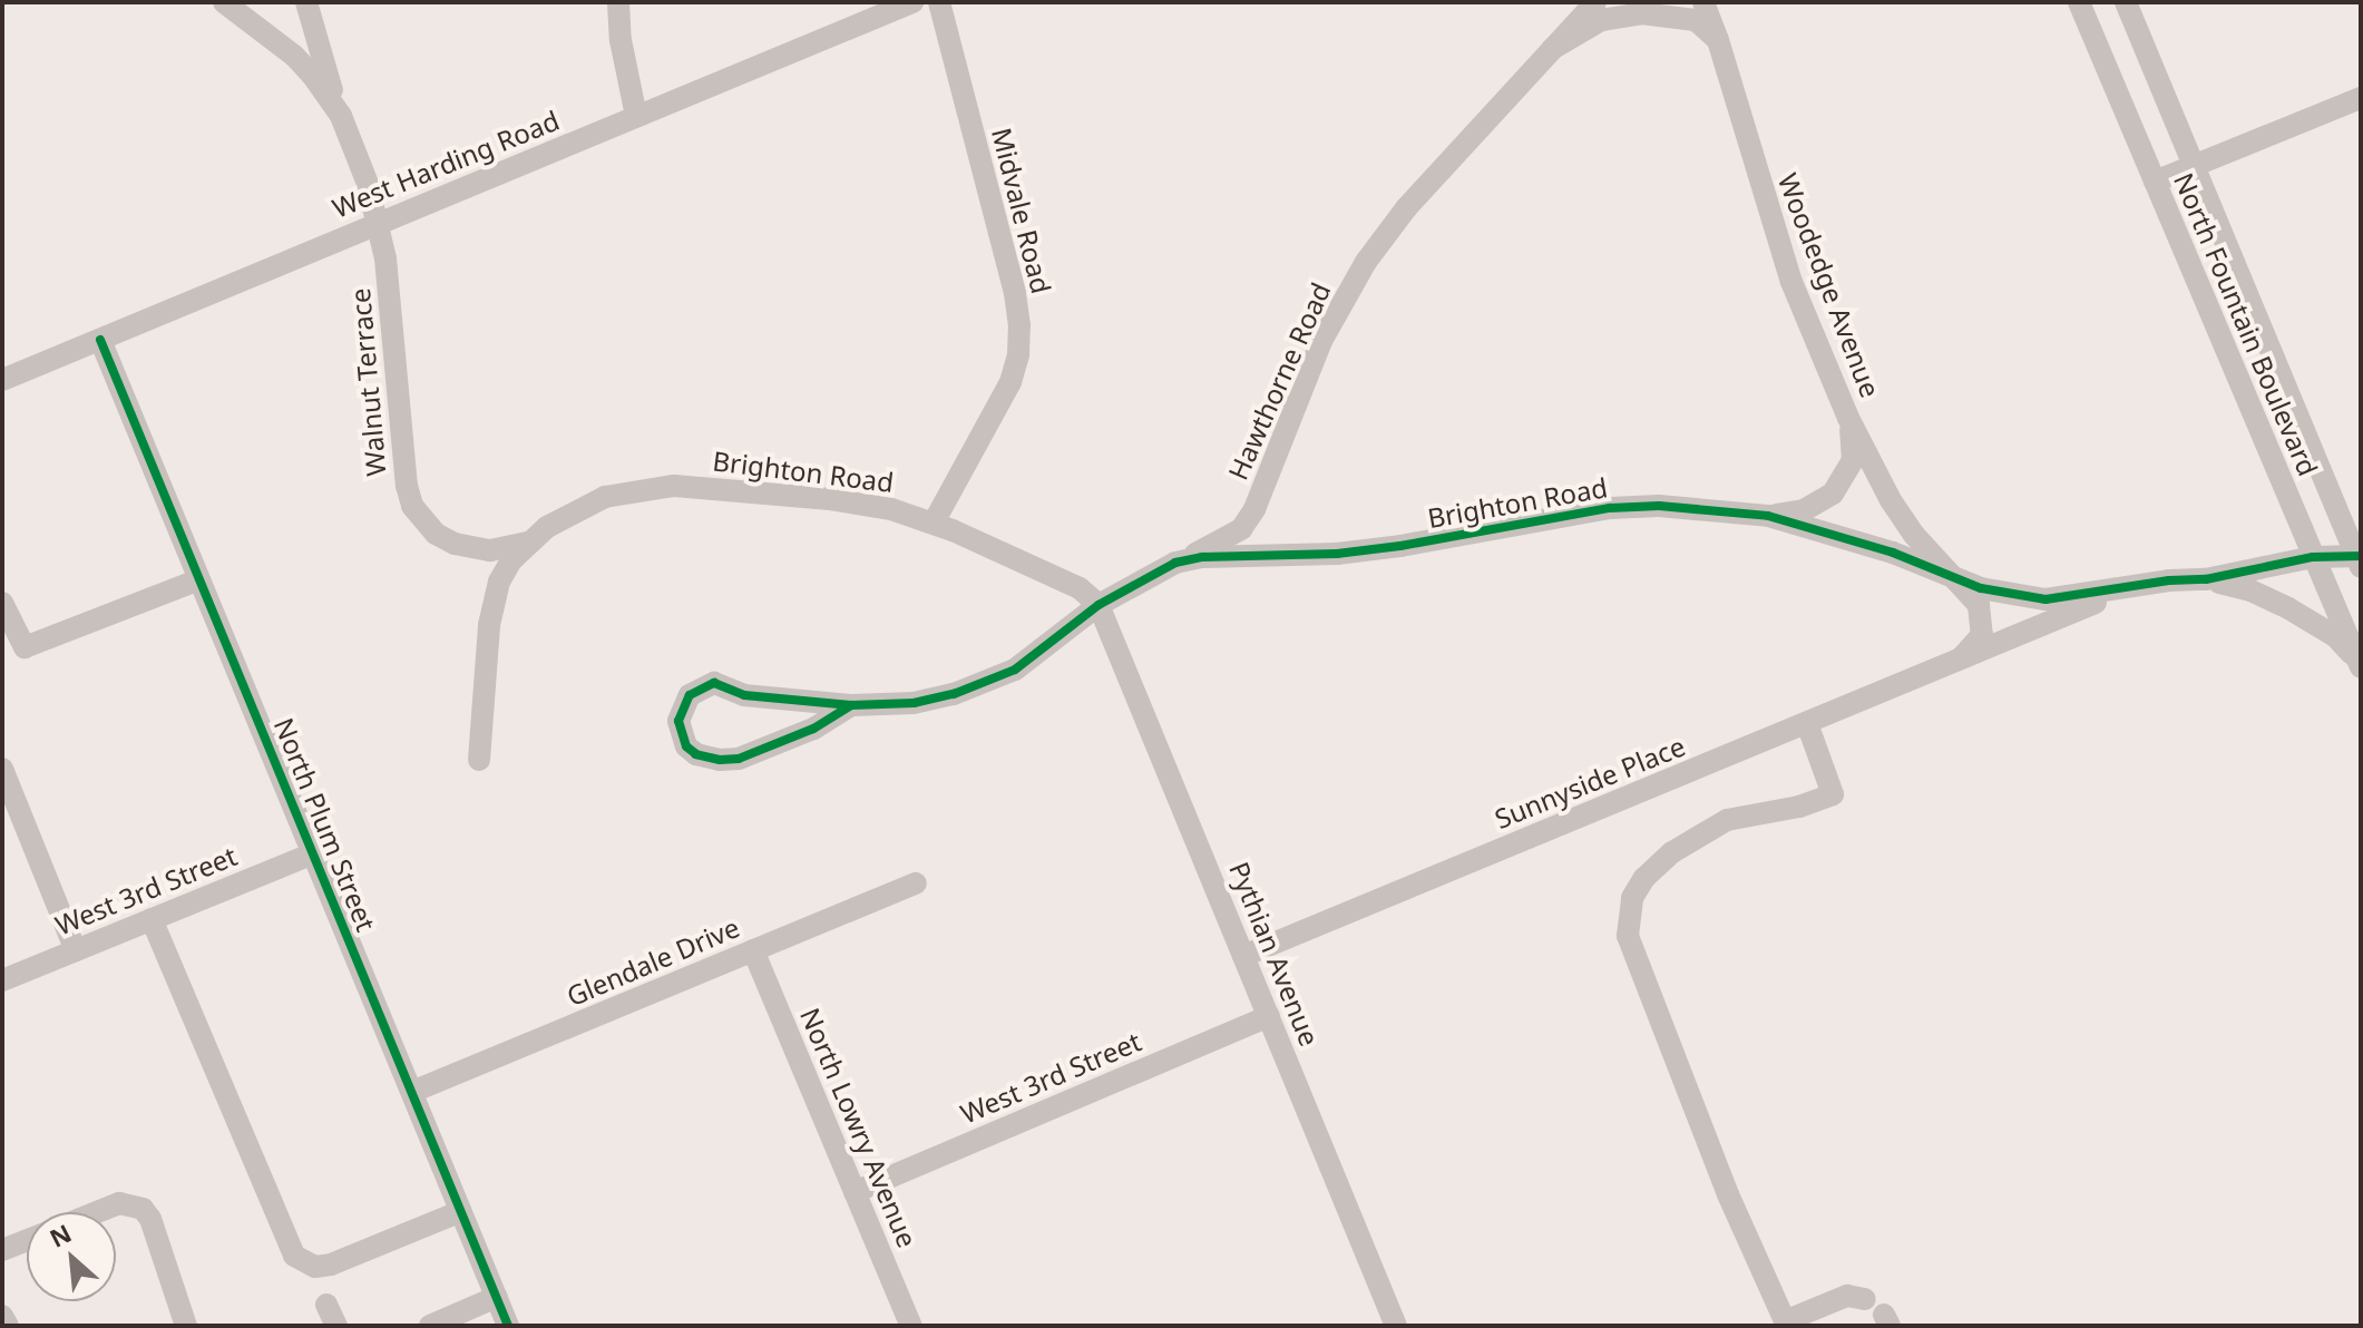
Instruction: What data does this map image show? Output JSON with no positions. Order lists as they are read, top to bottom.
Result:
{
  "streets": {
    "street": [
      "West Harding Road",
      "Midvale Road",
      "Woodedge Avenue",
      "North Fountain Boulevard",
      "Hawthorne Road",
      "Walnut Terrace",
      "Brighton Road",
      "Sunnyside Place",
      "North Plum Street",
      "West 3rd Street",
      "Pythian Avenue",
      "Glendale Drive",
      "North Lowry Avenue"
    ]
  },
  "crossings": [
    ["West Harding Road", "Walnut Terrace"],
    ["West Harding Road", "North Plum Street"],
    ["Midvale Road", "Brighton Road"],
    ["Woodedge Avenue", "Brighton Road"],
    ["North Fountain Boulevard", "Brighton Road"],
    ["Hawthorne Road", "Brighton Road"],
    ["Walnut Terrace", "Brighton Road"],
    ["Brighton Road", "Sunnyside Place"],
    ["Brighton Road", "Pythian Avenue"],
    ["Sunnyside Place", "Pythian Avenue"],
    ["North Plum Street", "West 3rd Street"],
    ["North Plum Street", "Glendale Drive"],
    ["West 3rd Street", "Pythian Avenue"],
    ["West 3rd Street", "North Lowry Avenue"],
    ["Glendale Drive", "North Lowry Avenue"]
  ],
  "north": "top left"
}
